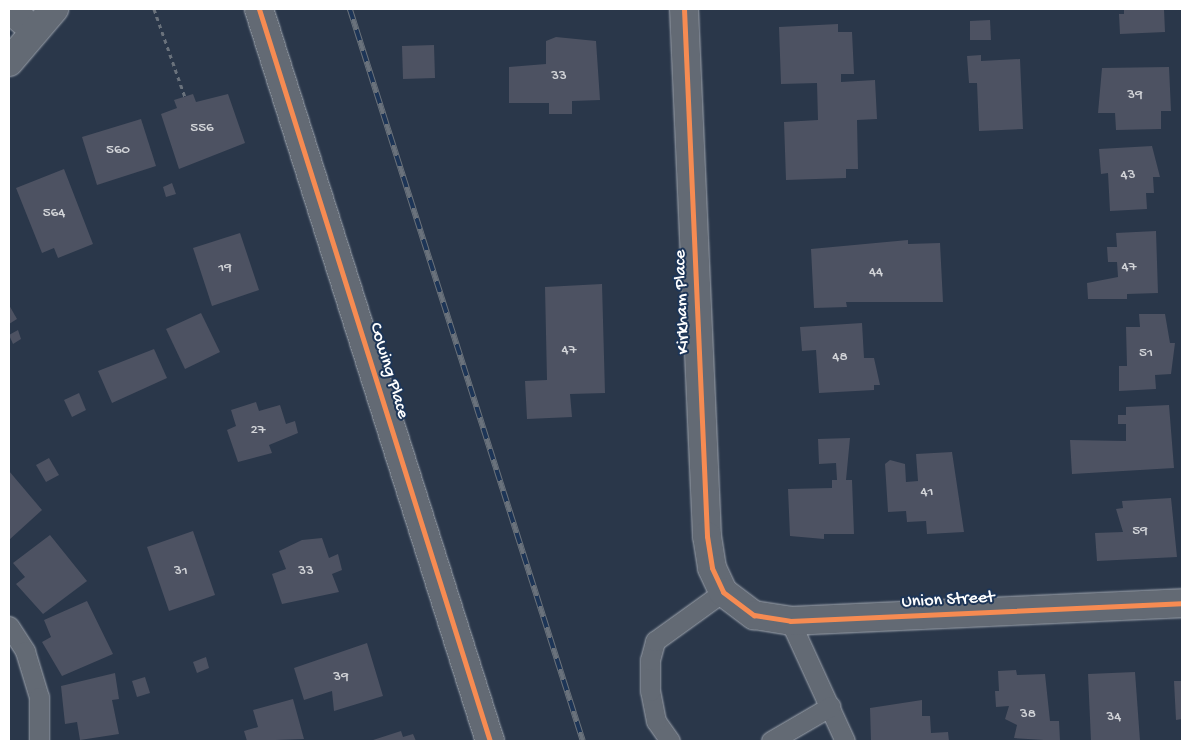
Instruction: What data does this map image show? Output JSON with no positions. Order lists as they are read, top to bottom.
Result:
{
  "streets": {
    "street": ["Kirkham Place", "Cowing Place", "Union Street"]
  },
  "crossings": [
    ["Kirkham Place", "Union Street"]
  ],
  "house_numbers": [
    "33",
    "39",
    "556",
    "560",
    "43",
    "564",
    "47",
    "19",
    "44",
    "47",
    "51",
    "48",
    "27",
    "41",
    "59",
    "31",
    "33",
    "39",
    "38",
    "34"
  ]
}
